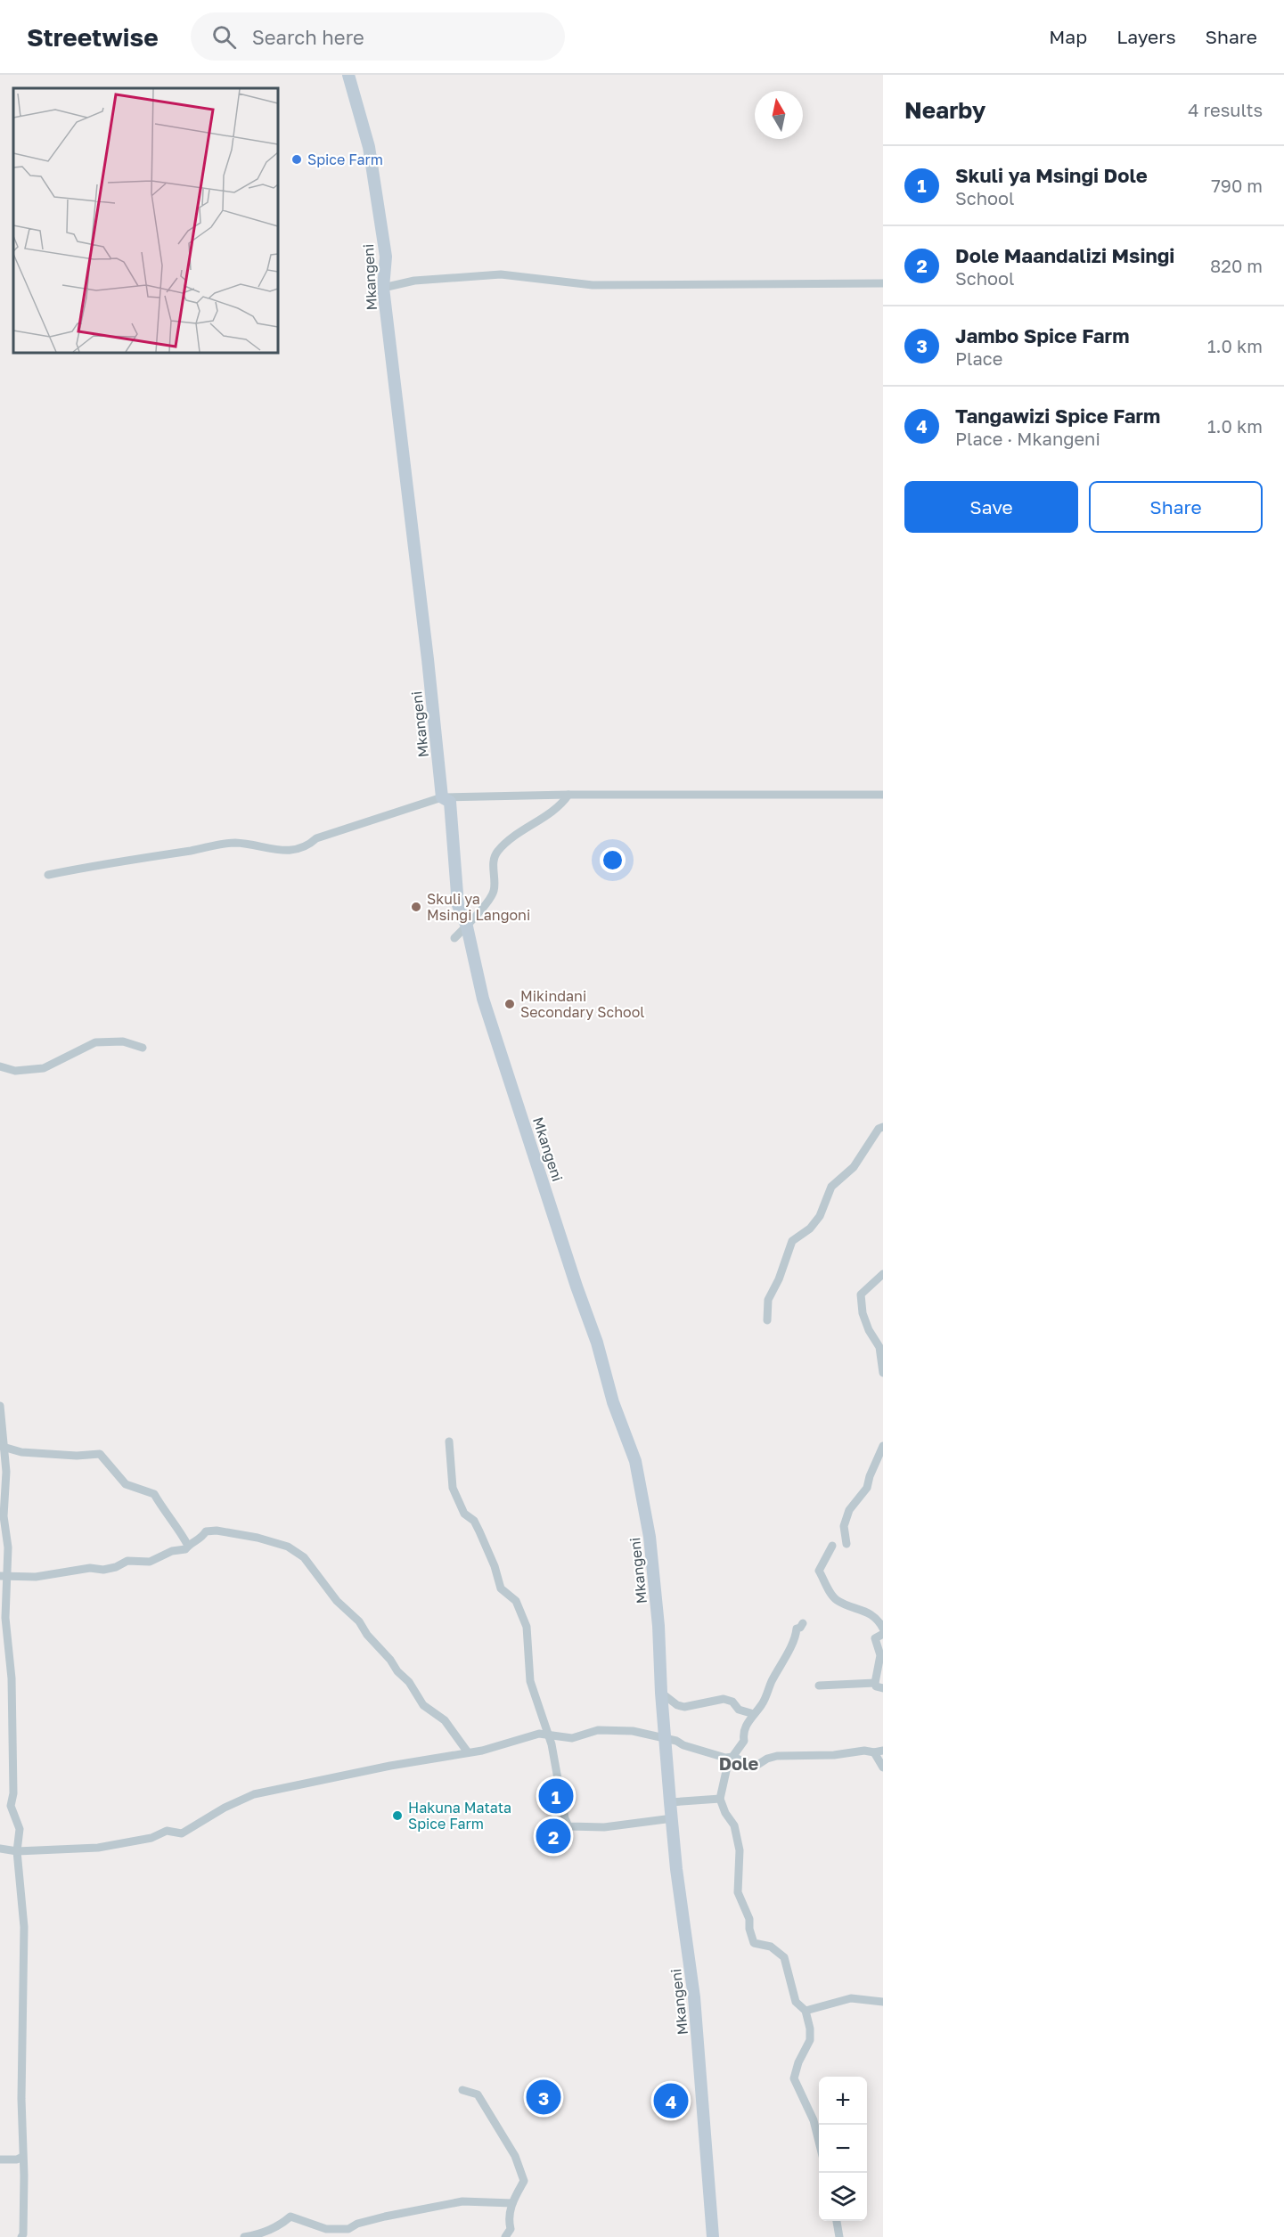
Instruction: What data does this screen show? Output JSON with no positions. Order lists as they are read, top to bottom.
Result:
{
  "streets": {
    "street": ["Mkangeni"]
  },
  "districts": ["Dole"],
  "places": [
    "Spice Farm",
    "Skuli ya Msingi Langoni",
    "Mikindani Secondary School",
    "Hakuna Matata Spice Farm"
  ],
  "north": "top",
  "page": {
    "header": "Streetwise",
    "search": "Search here",
    "nav": ["Map", "Layers", "Share"],
    "heading": ["Nearby", "4 results"],
    "list": [
      {
        "mark": "1",
        "name": "Skuli ya Msingi Dole",
        "note": "School",
        "value": "790 m"
      },
      {
        "mark": "2",
        "name": "Dole Maandalizi Msingi",
        "note": "School",
        "value": "820 m"
      },
      {
        "mark": "3",
        "name": "Jambo Spice Farm",
        "note": "Place",
        "value": "1.0 km"
      },
      {
        "mark": "4",
        "name": "Tangawizi Spice Farm",
        "note": "Place · Mkangeni",
        "value": "1.0 km"
      }
    ],
    "buttons": ["Save", "Share"],
    "pins": [
      "1",
      "2",
      "3",
      "4"
    ],
    "map_buttons": ["+", "−"]
  }
}
